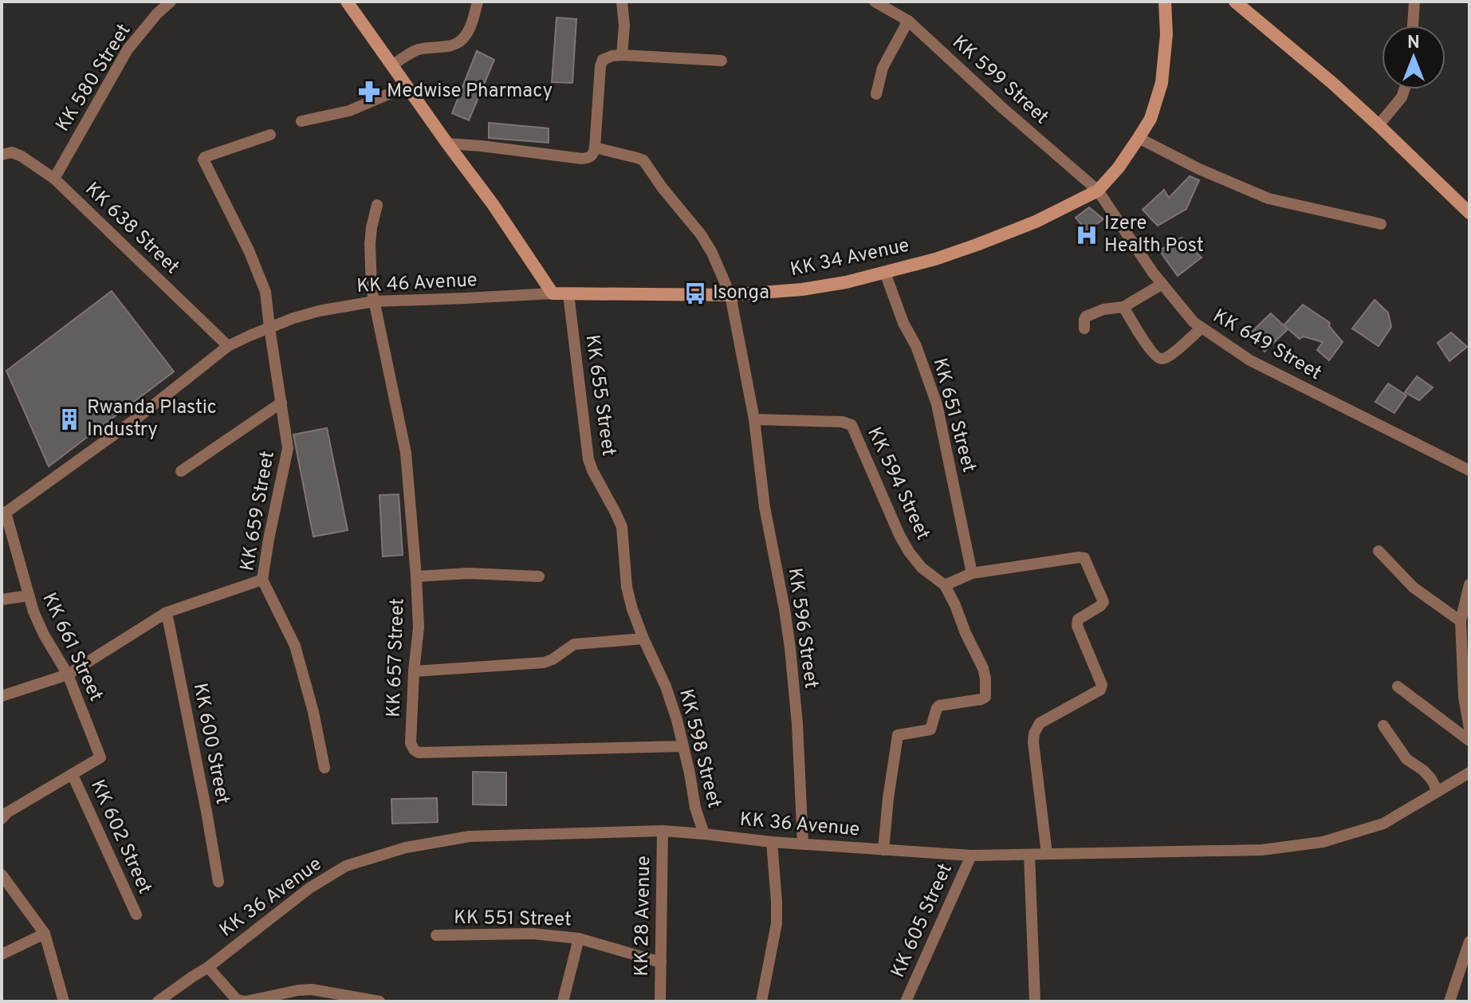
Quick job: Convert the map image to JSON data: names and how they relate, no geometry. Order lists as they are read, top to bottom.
{
  "streets": {
    "main road": ["KK 34 Avenue"],
    "street": [
      "KK 580 Street",
      "KK 599 Street",
      "KK 638 Street",
      "KK 46 Avenue",
      "KK 649 Street",
      "KK 655 Street",
      "KK 651 Street",
      "KK 594 Street",
      "KK 659 Street",
      "KK 596 Street",
      "KK 661 Street",
      "KK 657 Street",
      "KK 600 Street",
      "KK 598 Street",
      "KK 36 Avenue",
      "KK 602 Street",
      "KK 28 Avenue",
      "KK 551 Street",
      "KK 605 Street"
    ]
  },
  "crossings": [
    ["KK 580 Street", "KK 638 Street"],
    ["KK 599 Street", "KK 34 Avenue"],
    ["KK 599 Street", "KK 649 Street"],
    ["KK 638 Street", "KK 46 Avenue"],
    ["KK 34 Avenue", "KK 46 Avenue"],
    ["KK 34 Avenue", "KK 649 Street"],
    ["KK 34 Avenue", "KK 655 Street"],
    ["KK 34 Avenue", "KK 651 Street"],
    ["KK 34 Avenue", "KK 596 Street"],
    ["KK 46 Avenue", "KK 659 Street"],
    ["KK 46 Avenue", "KK 661 Street"],
    ["KK 46 Avenue", "KK 657 Street"],
    ["KK 655 Street", "KK 598 Street"],
    ["KK 594 Street", "KK 596 Street"],
    ["KK 594 Street", "KK 36 Avenue"],
    ["KK 596 Street", "KK 36 Avenue"],
    ["KK 661 Street", "KK 602 Street"],
    ["KK 657 Street", "KK 598 Street"],
    ["KK 598 Street", "KK 36 Avenue"],
    ["KK 36 Avenue", "KK 28 Avenue"],
    ["KK 36 Avenue", "KK 605 Street"],
    ["KK 28 Avenue", "KK 551 Street"]
  ],
  "places": {
    "pharmacy": ["Medwise Pharmacy"],
    "hospital": ["Izere Health Post"],
    "bus stop": ["Isonga"],
    "building": ["Rwanda Plastic Industry"]
  },
  "north": "top"
}
